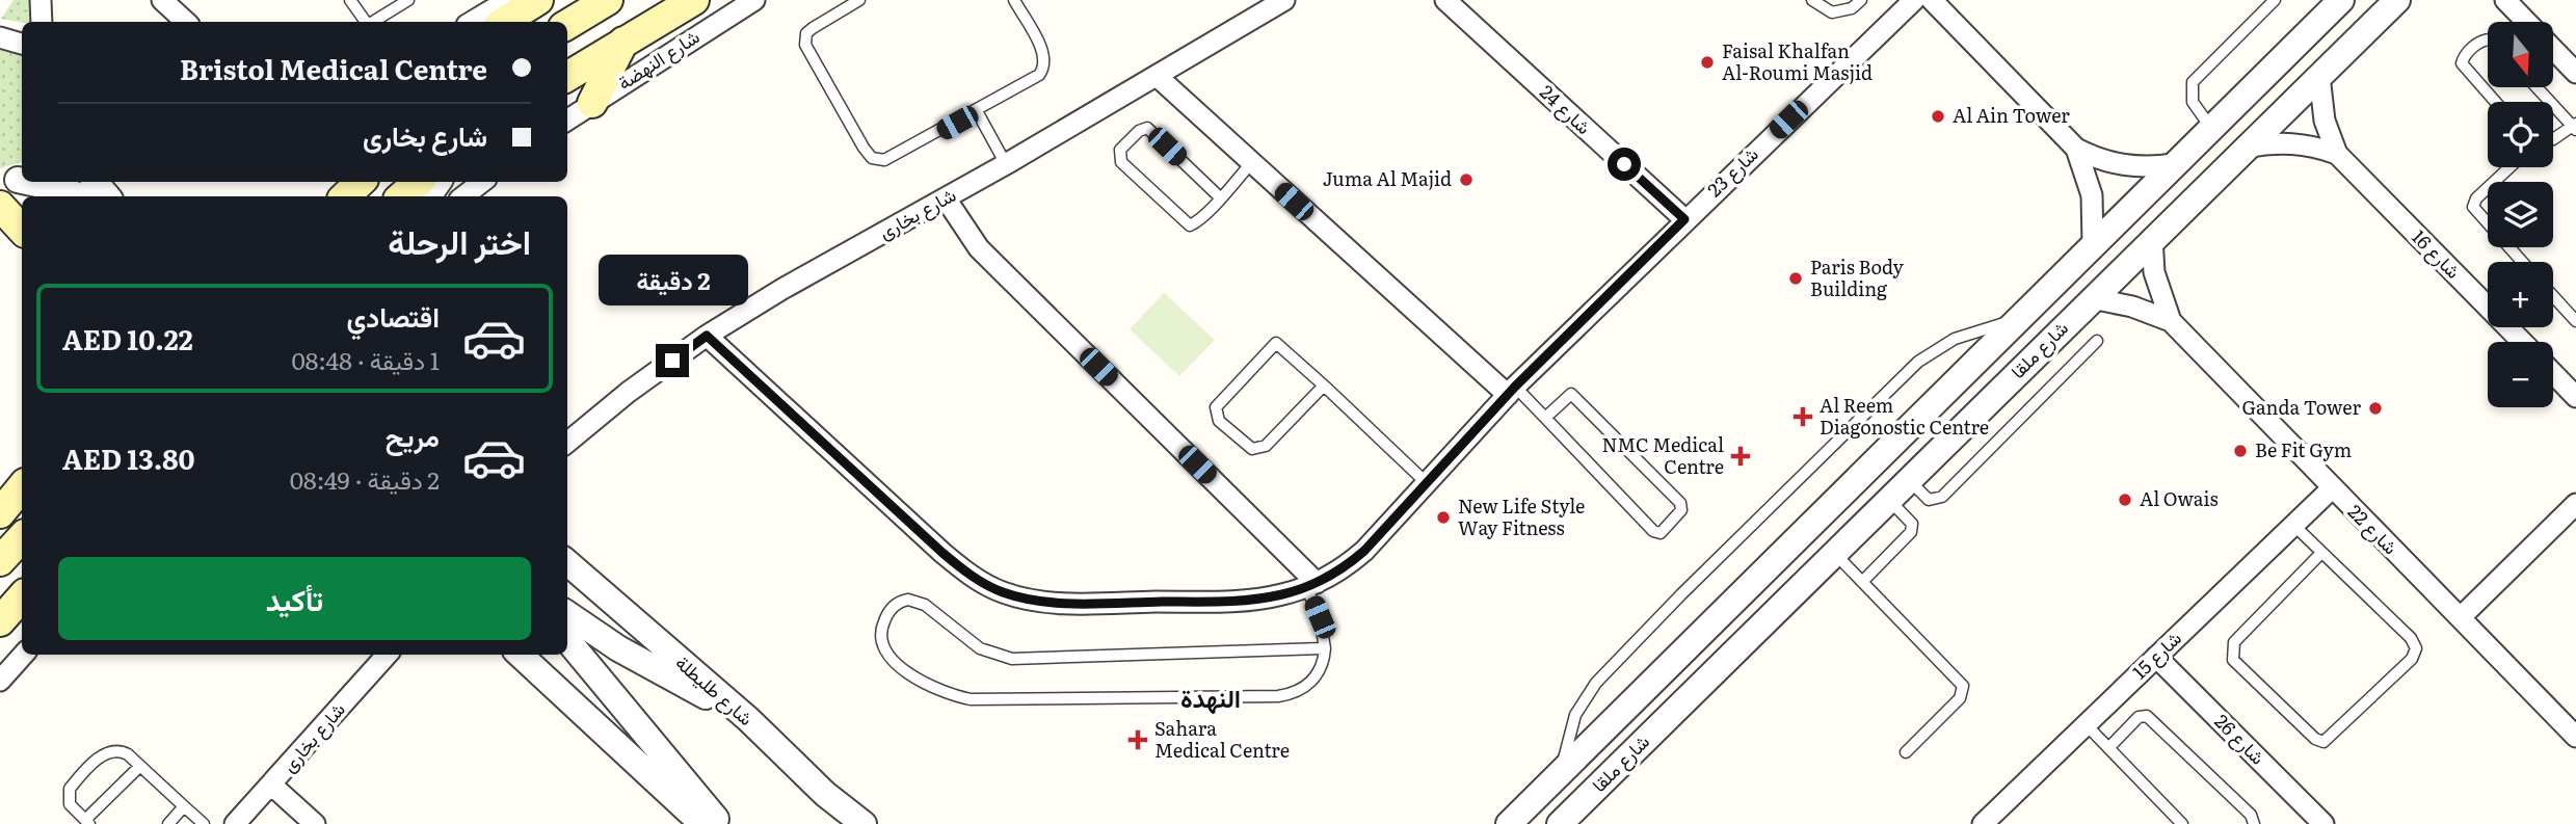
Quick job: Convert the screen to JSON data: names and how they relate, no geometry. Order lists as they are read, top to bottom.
{
  "streets": {
    "main road": ["شارع النهضة"],
    "street": [
      "شارع 24",
      "شارع 23",
      "شارع بخارى",
      "شارع 16",
      "شارع ملقا",
      "شارع 22",
      "شارع 15",
      "شارع طليطلة",
      "شارع 26"
    ]
  },
  "crossings": [
    ["شارع 24", "شارع 23"],
    ["شارع 23", "شارع بخارى"],
    ["شارع 16", "شارع ملقا"],
    ["شارع ملقا", "شارع 22"],
    ["شارع 22", "شارع 15"],
    ["شارع 15", "شارع 26"]
  ],
  "districts": ["النهدة"],
  "places": {
    "other": [
      "Faisal Khalfan Al-Roumi Masjid",
      "Al Ain Tower",
      "Juma Al Majid",
      "Paris Body Building",
      "Ganda Tower",
      "Be Fit Gym",
      "Al Owais",
      "New Life Style Way Fitness"
    ],
    "health": ["Al Reem Diagonostic Centre", "NMC Medical Centre", "Sahara Medical Centre"]
  },
  "north": "bottom",
  "page": {
    "map_buttons": ["+", "−"],
    "banner": ["Bristol Medical Centre", "شارع بخارى"],
    "heading": "اختر الرحلة",
    "bubble": "2 دقيقة",
    "list": [
      {
        "name": "اقتصادي",
        "note": "1 دقيقة · 08:48",
        "value": "AED 10.22"
      },
      {
        "name": "مريح",
        "note": "2 دقيقة · 08:49",
        "value": "AED 13.80"
      }
    ],
    "buttons": "تأكيد"
  }
}
